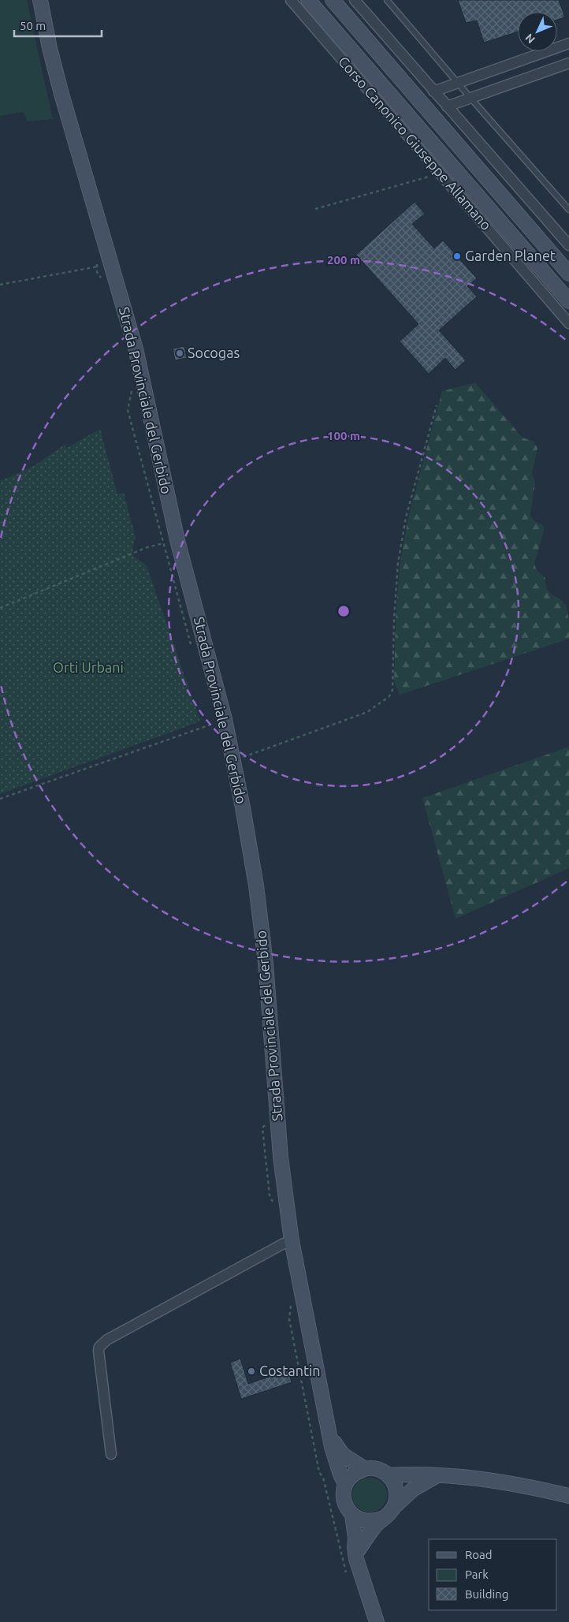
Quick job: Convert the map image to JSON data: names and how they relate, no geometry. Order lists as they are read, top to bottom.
{
  "streets": {
    "street": ["Corso Canonico Giuseppe Allamano", "Strada Provinciale del Gerbido"]
  },
  "parks": ["Orti Urbani"],
  "places": ["Garden Planet", "Socogas", "Costantin"],
  "legend": ["Road", "Park", "Building"],
  "scale_bar": "50 m",
  "north": "bottom left",
  "rings": ["200 m", "100 m"]
}
